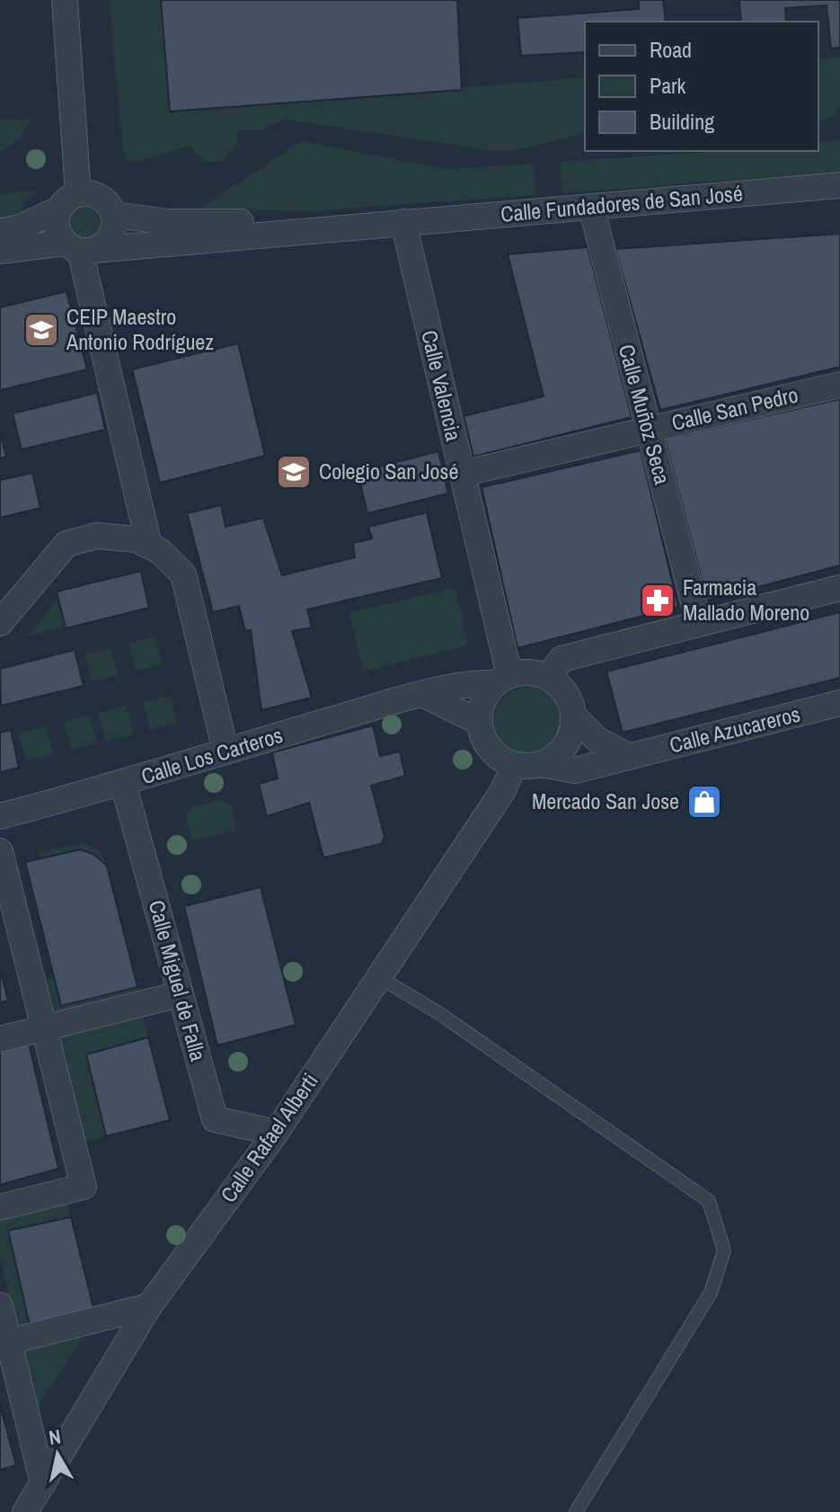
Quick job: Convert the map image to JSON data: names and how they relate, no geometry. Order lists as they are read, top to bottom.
{
  "streets": {
    "street": [
      "Calle Fundadores de San José",
      "Calle Valencia",
      "Calle San Pedro",
      "Calle Muñoz Seca",
      "Calle Azucareros",
      "Calle Los Carteros",
      "Calle Miguel de Falla",
      "Calle Rafael Alberti"
    ]
  },
  "crossings": [
    ["Calle Fundadores de San José", "Calle Valencia"],
    ["Calle Fundadores de San José", "Calle Muñoz Seca"],
    ["Calle Valencia", "Calle San Pedro"],
    ["Calle Valencia", "Calle Azucareros"],
    ["Calle Valencia", "Calle Los Carteros"],
    ["Calle Valencia", "Calle Rafael Alberti"],
    ["Calle San Pedro", "Calle Muñoz Seca"],
    ["Calle Azucareros", "Calle Los Carteros"],
    ["Calle Azucareros", "Calle Rafael Alberti"],
    ["Calle Los Carteros", "Calle Miguel de Falla"],
    ["Calle Los Carteros", "Calle Rafael Alberti"],
    ["Calle Miguel de Falla", "Calle Rafael Alberti"]
  ],
  "places": {
    "school or university": ["CEIP Maestro Antonio Rodríguez", "Colegio San José"],
    "pharmacy": ["Farmacia Mallado Moreno"],
    "shop": ["Mercado San Jose"]
  },
  "legend": ["Road", "Park", "Building"],
  "north": "top"
}
